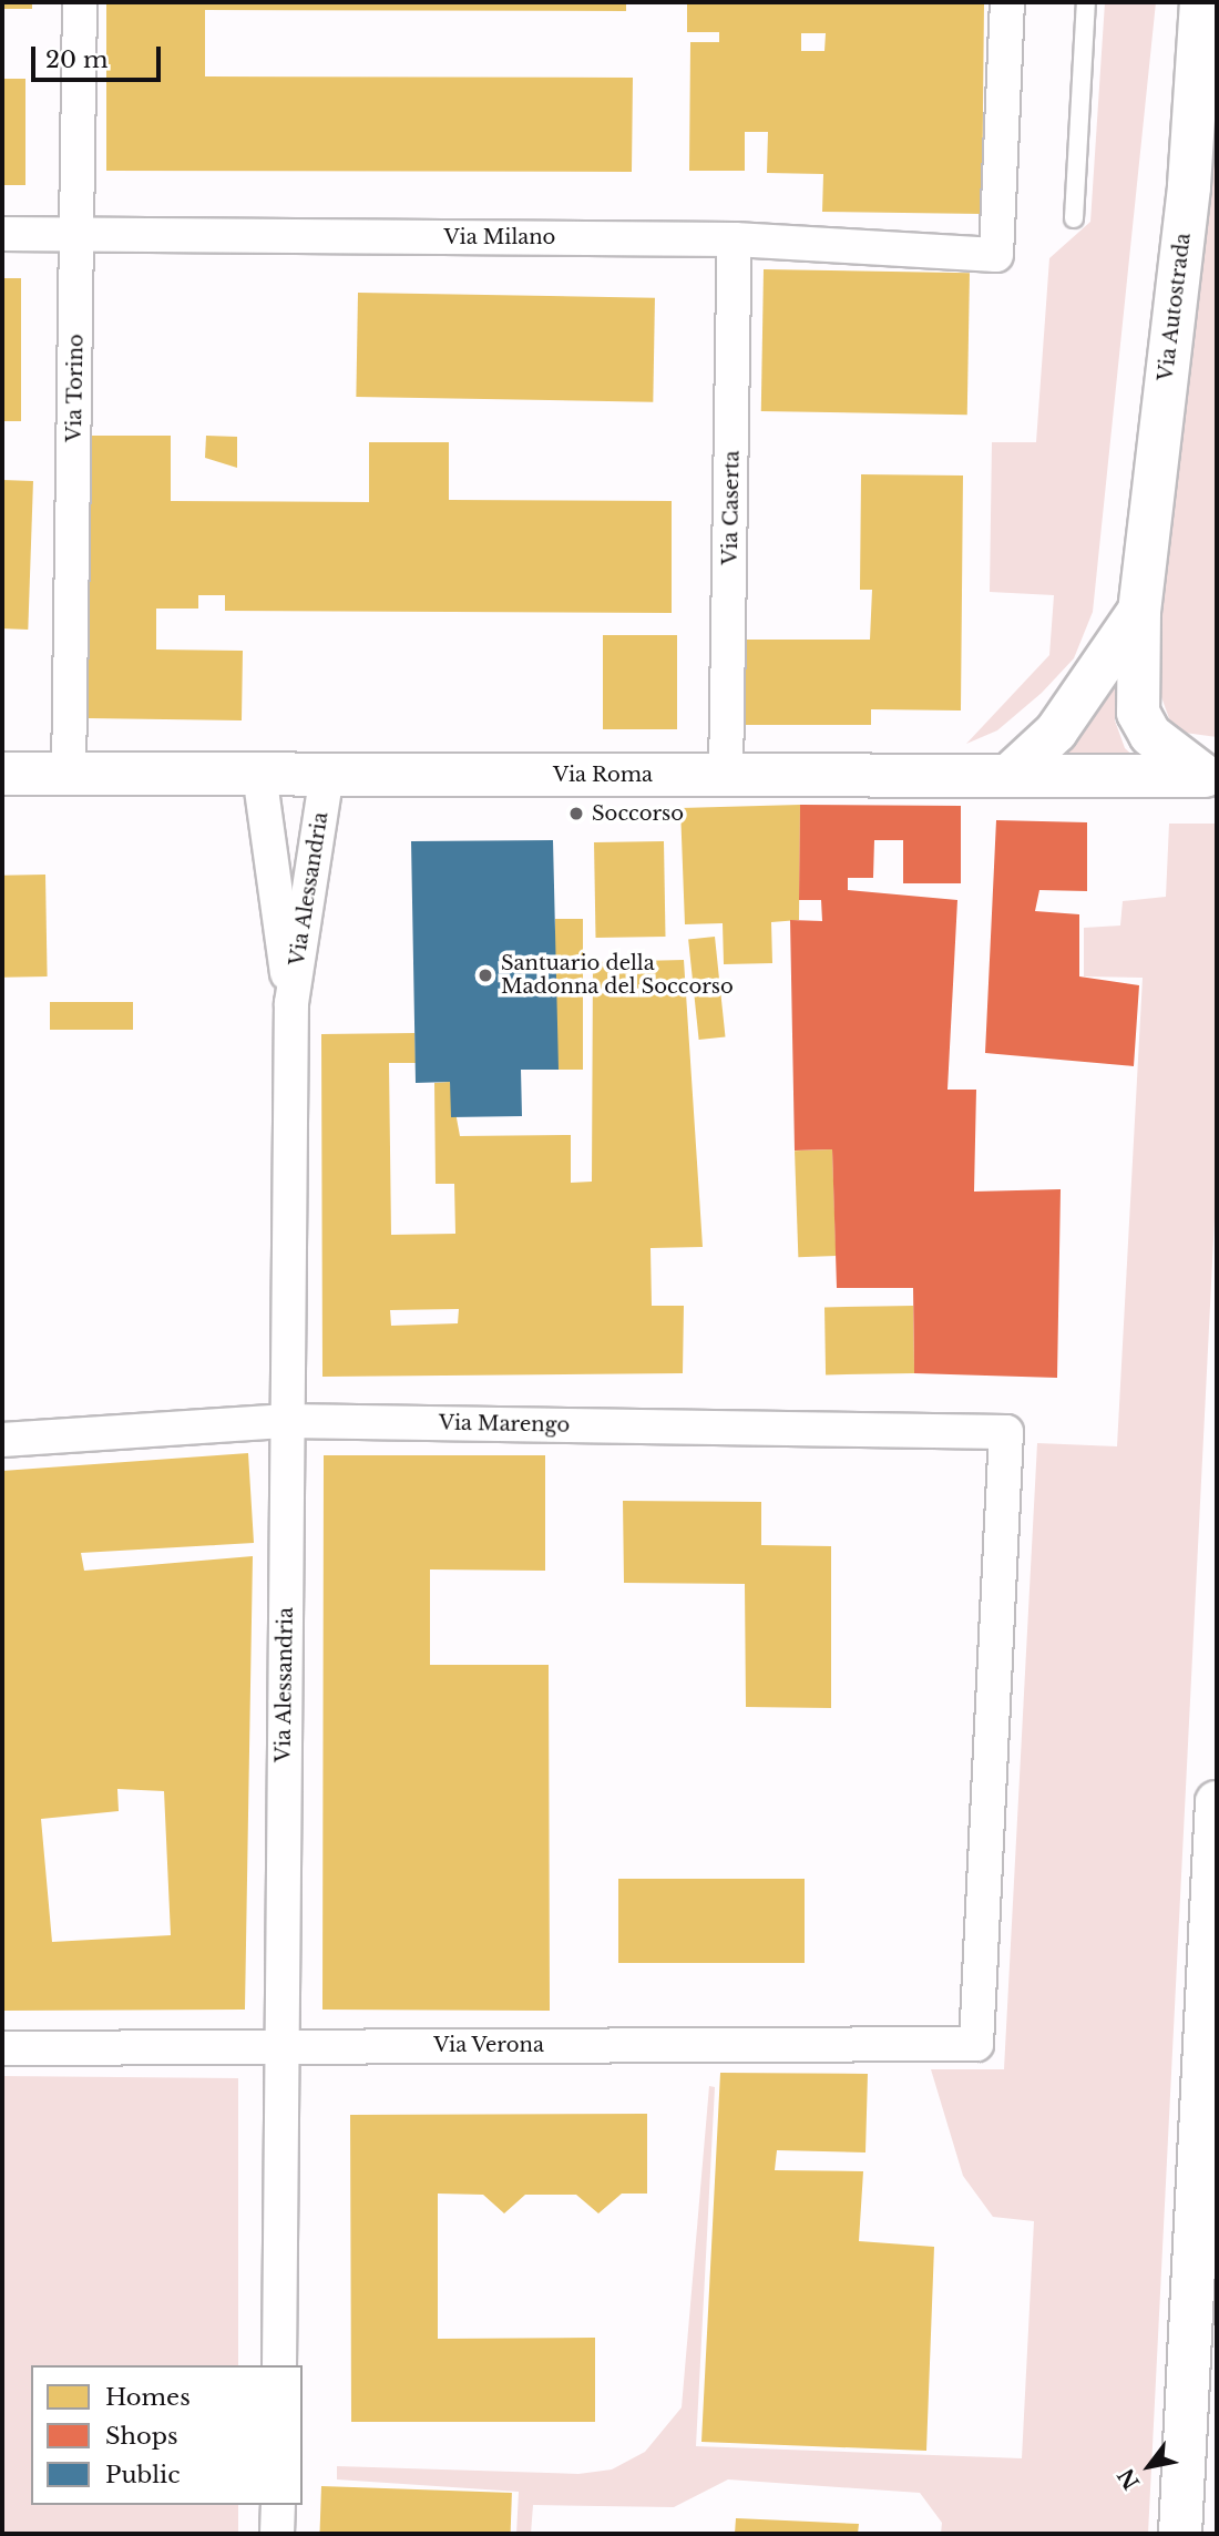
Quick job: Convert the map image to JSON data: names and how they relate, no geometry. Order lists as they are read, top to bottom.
{
  "streets": {
    "main road": ["Via Autostrada", "Via Roma"],
    "street": [
      "Via Milano",
      "Via Torino",
      "Via Caserta",
      "Via Alessandria",
      "Via Marengo",
      "Via Verona"
    ]
  },
  "crossings": [
    ["Via Milano", "Via Torino"],
    ["Via Milano", "Via Caserta"],
    ["Via Autostrada", "Via Roma"],
    ["Via Torino", "Via Roma"],
    ["Via Caserta", "Via Roma"],
    ["Via Roma", "Via Alessandria"],
    ["Via Alessandria", "Via Marengo"],
    ["Via Alessandria", "Via Verona"],
    ["Via Marengo", "Via Verona"]
  ],
  "places": ["Soccorso", "Santuario della Madonna del Soccorso"],
  "legend": ["Homes", "Shops", "Public"],
  "scale_bar": "20 m",
  "north": "bottom left"
}
